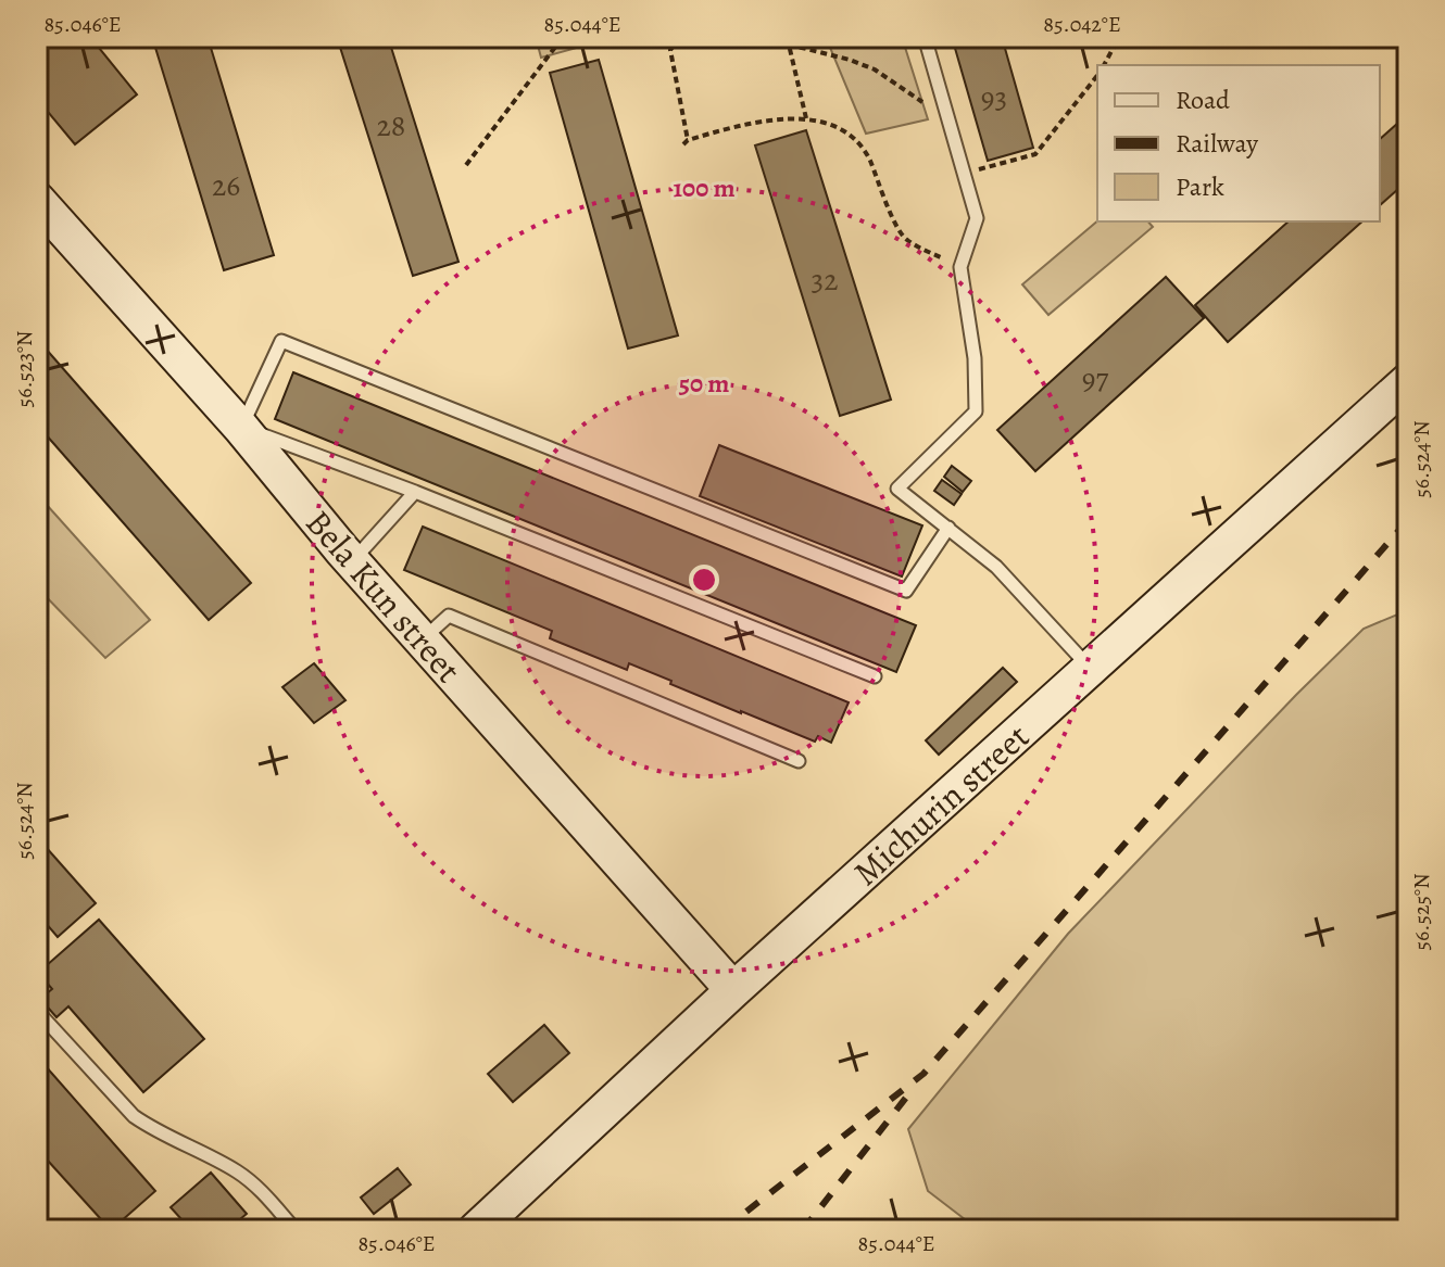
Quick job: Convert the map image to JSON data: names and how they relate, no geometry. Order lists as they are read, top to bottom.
{
  "streets": {
    "main road": ["Bela Kun street", "Michurin street"]
  },
  "crossings": [
    ["Bela Kun street", "Michurin street"]
  ],
  "house_numbers": [
    "93",
    "28",
    "26",
    "32",
    "97"
  ],
  "legend": ["Road", "Railway", "Park"],
  "coordinates": [
    "85.046°E",
    "85.044°E",
    "85.042°E",
    "56.523°N",
    "56.524°N",
    "56.525°N"
  ],
  "rings": ["100 m", "50 m"]
}
